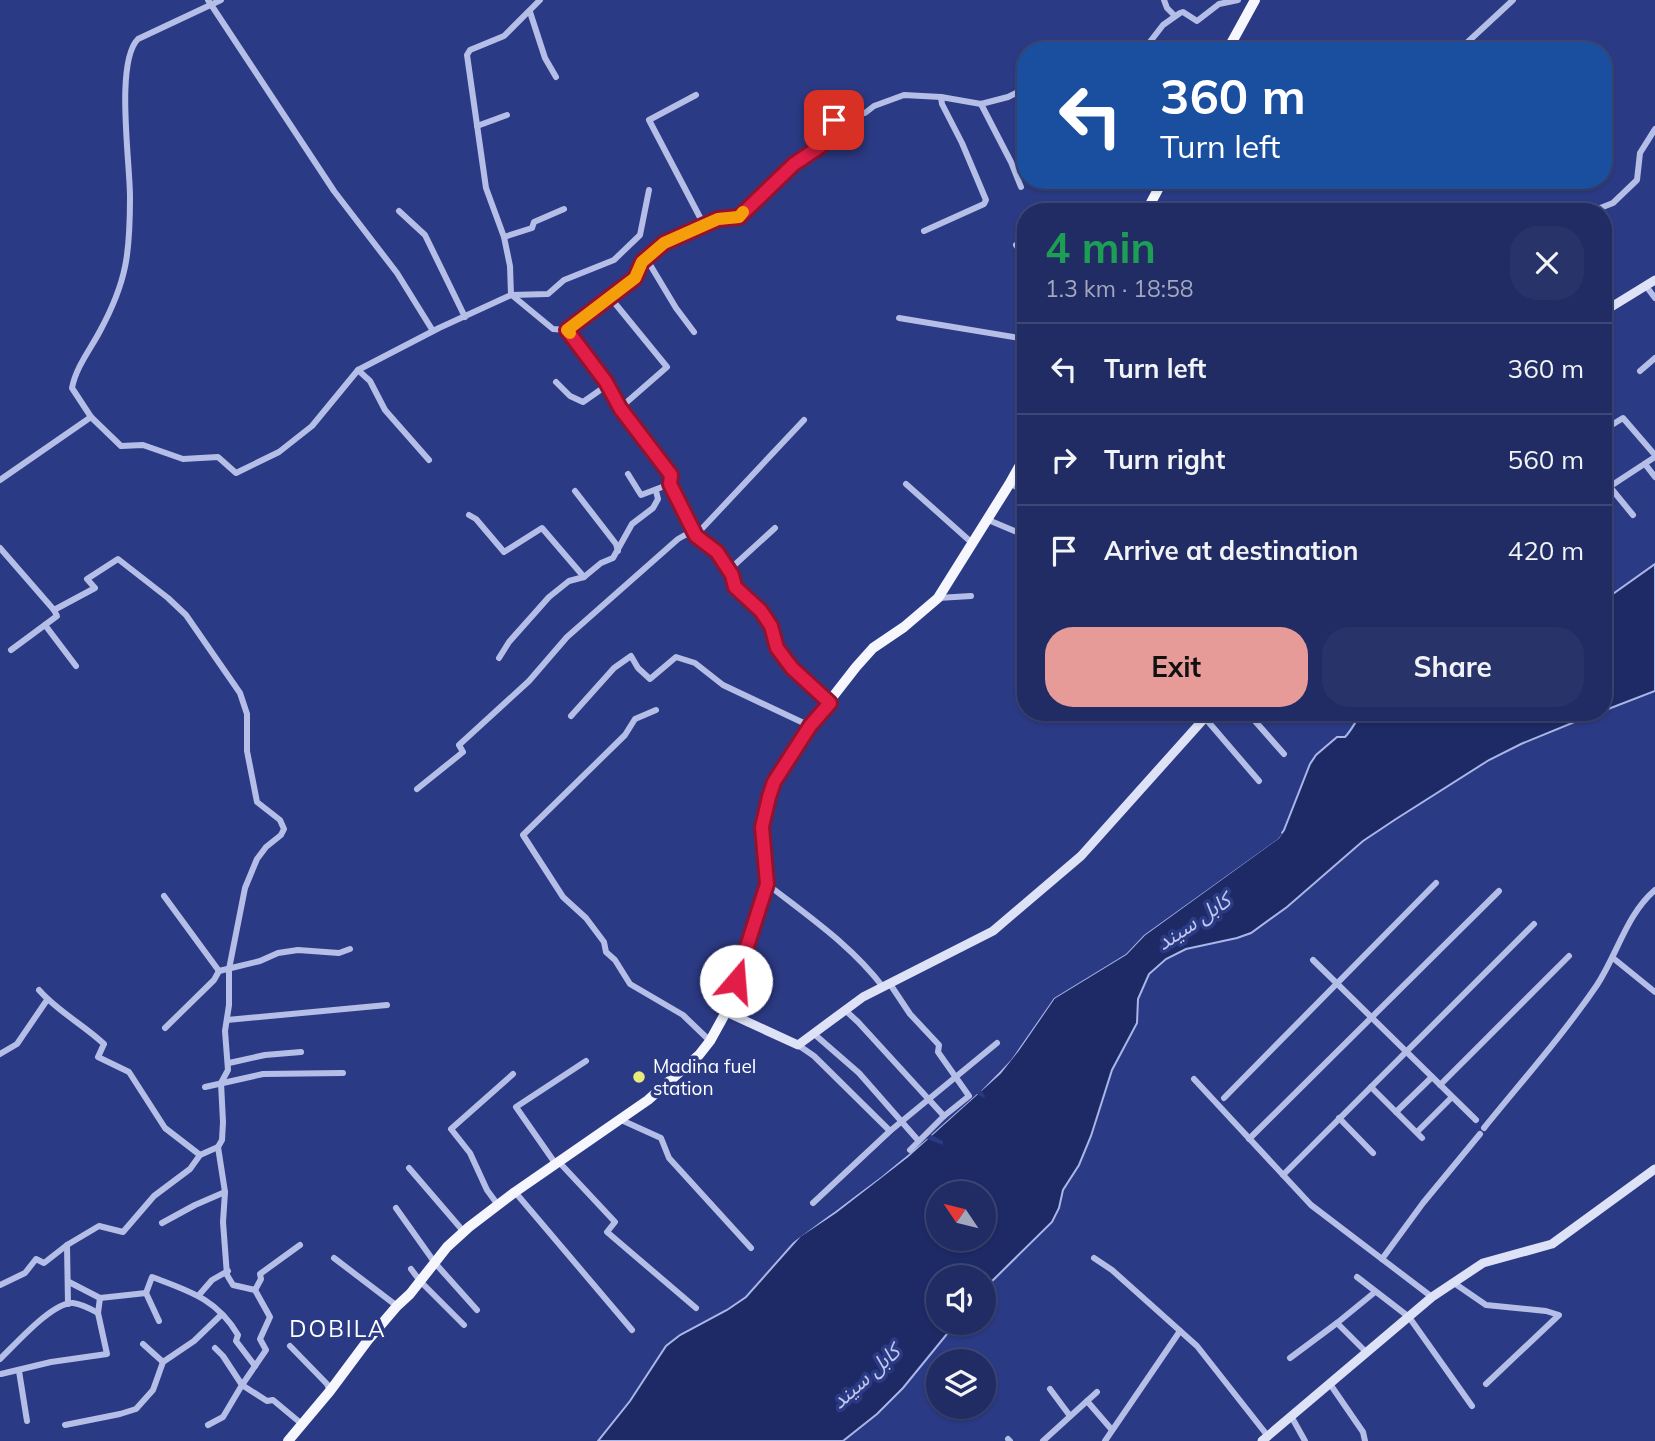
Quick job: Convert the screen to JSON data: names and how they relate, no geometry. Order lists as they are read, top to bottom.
{
  "districts": ["DOBILA"],
  "water": ["کابل سيند"],
  "places": ["Madina fuel station"],
  "north": "top left",
  "page": {
    "turn": ["360 m", "Turn left"],
    "heading": ["4 min", "1.3 km · 18:58"],
    "list": [
      {
        "name": "Turn left",
        "value": "360 m"
      },
      {
        "name": "Turn right",
        "value": "560 m"
      },
      {
        "name": "Arrive at destination",
        "value": "420 m"
      }
    ],
    "buttons": ["Exit", "Share"]
  }
}
